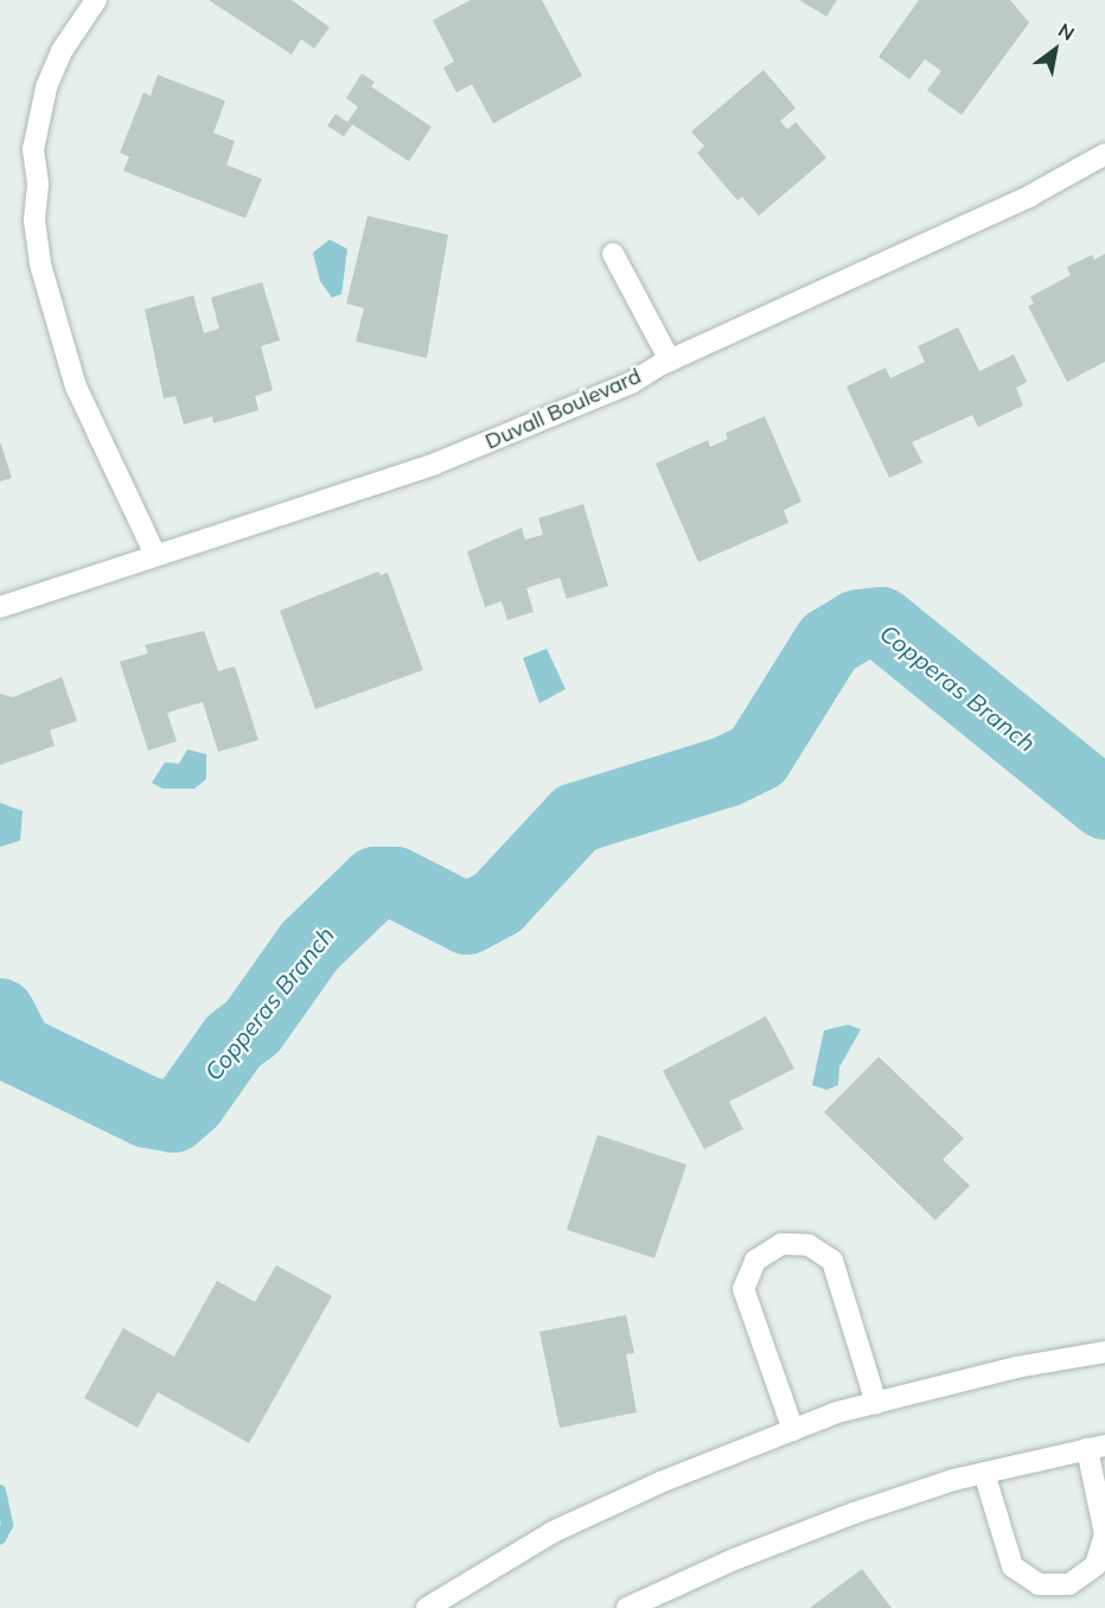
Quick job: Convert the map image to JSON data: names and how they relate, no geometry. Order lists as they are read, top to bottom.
{
  "streets": {
    "street": ["Duvall Boulevard"]
  },
  "water": ["Copperas Branch"],
  "north": "top right"
}
